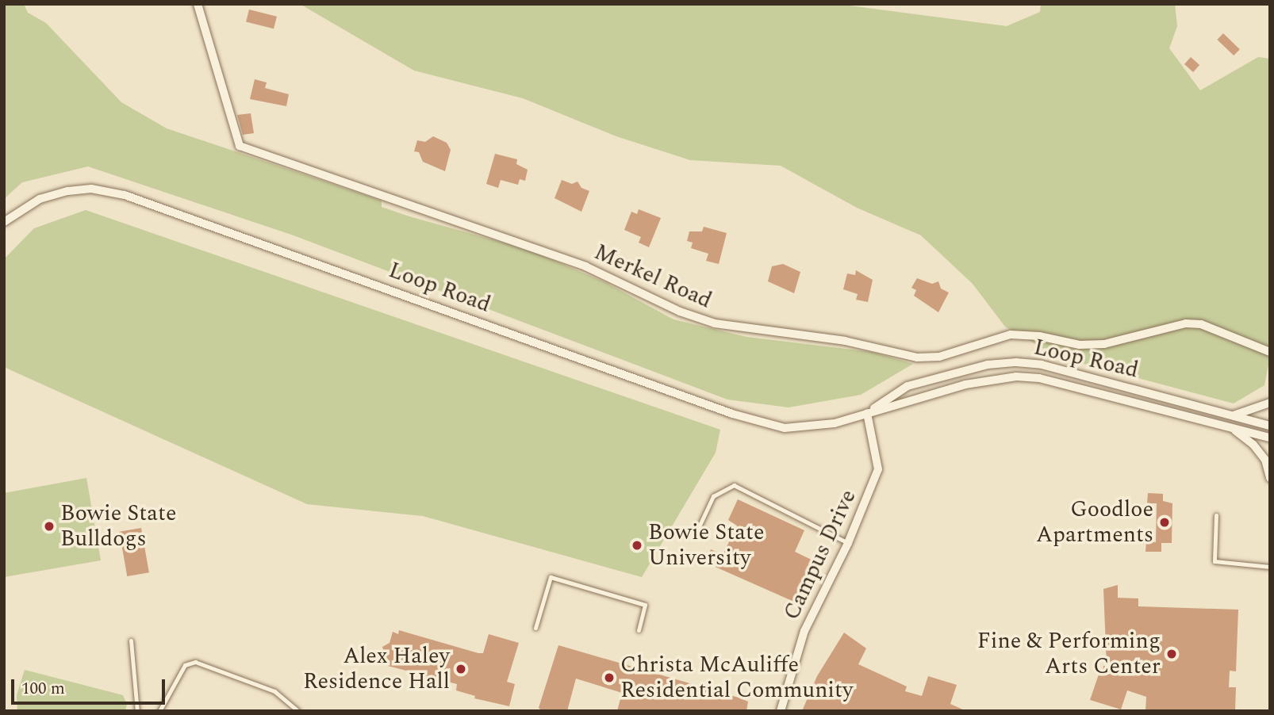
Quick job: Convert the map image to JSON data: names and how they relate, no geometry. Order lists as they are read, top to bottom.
{
  "streets": {
    "street": ["Merkel Road", "Loop Road", "Campus Drive"]
  },
  "crossings": [
    ["Loop Road", "Campus Drive"]
  ],
  "places": [
    "Goodloe Apartments",
    "Bowie State Bulldogs",
    "Bowie State University",
    "Fine & Performing Arts Center",
    "Alex Haley Residence Hall",
    "Christa McAuliffe Residential Community"
  ],
  "scale_bar": "100 m"
}
